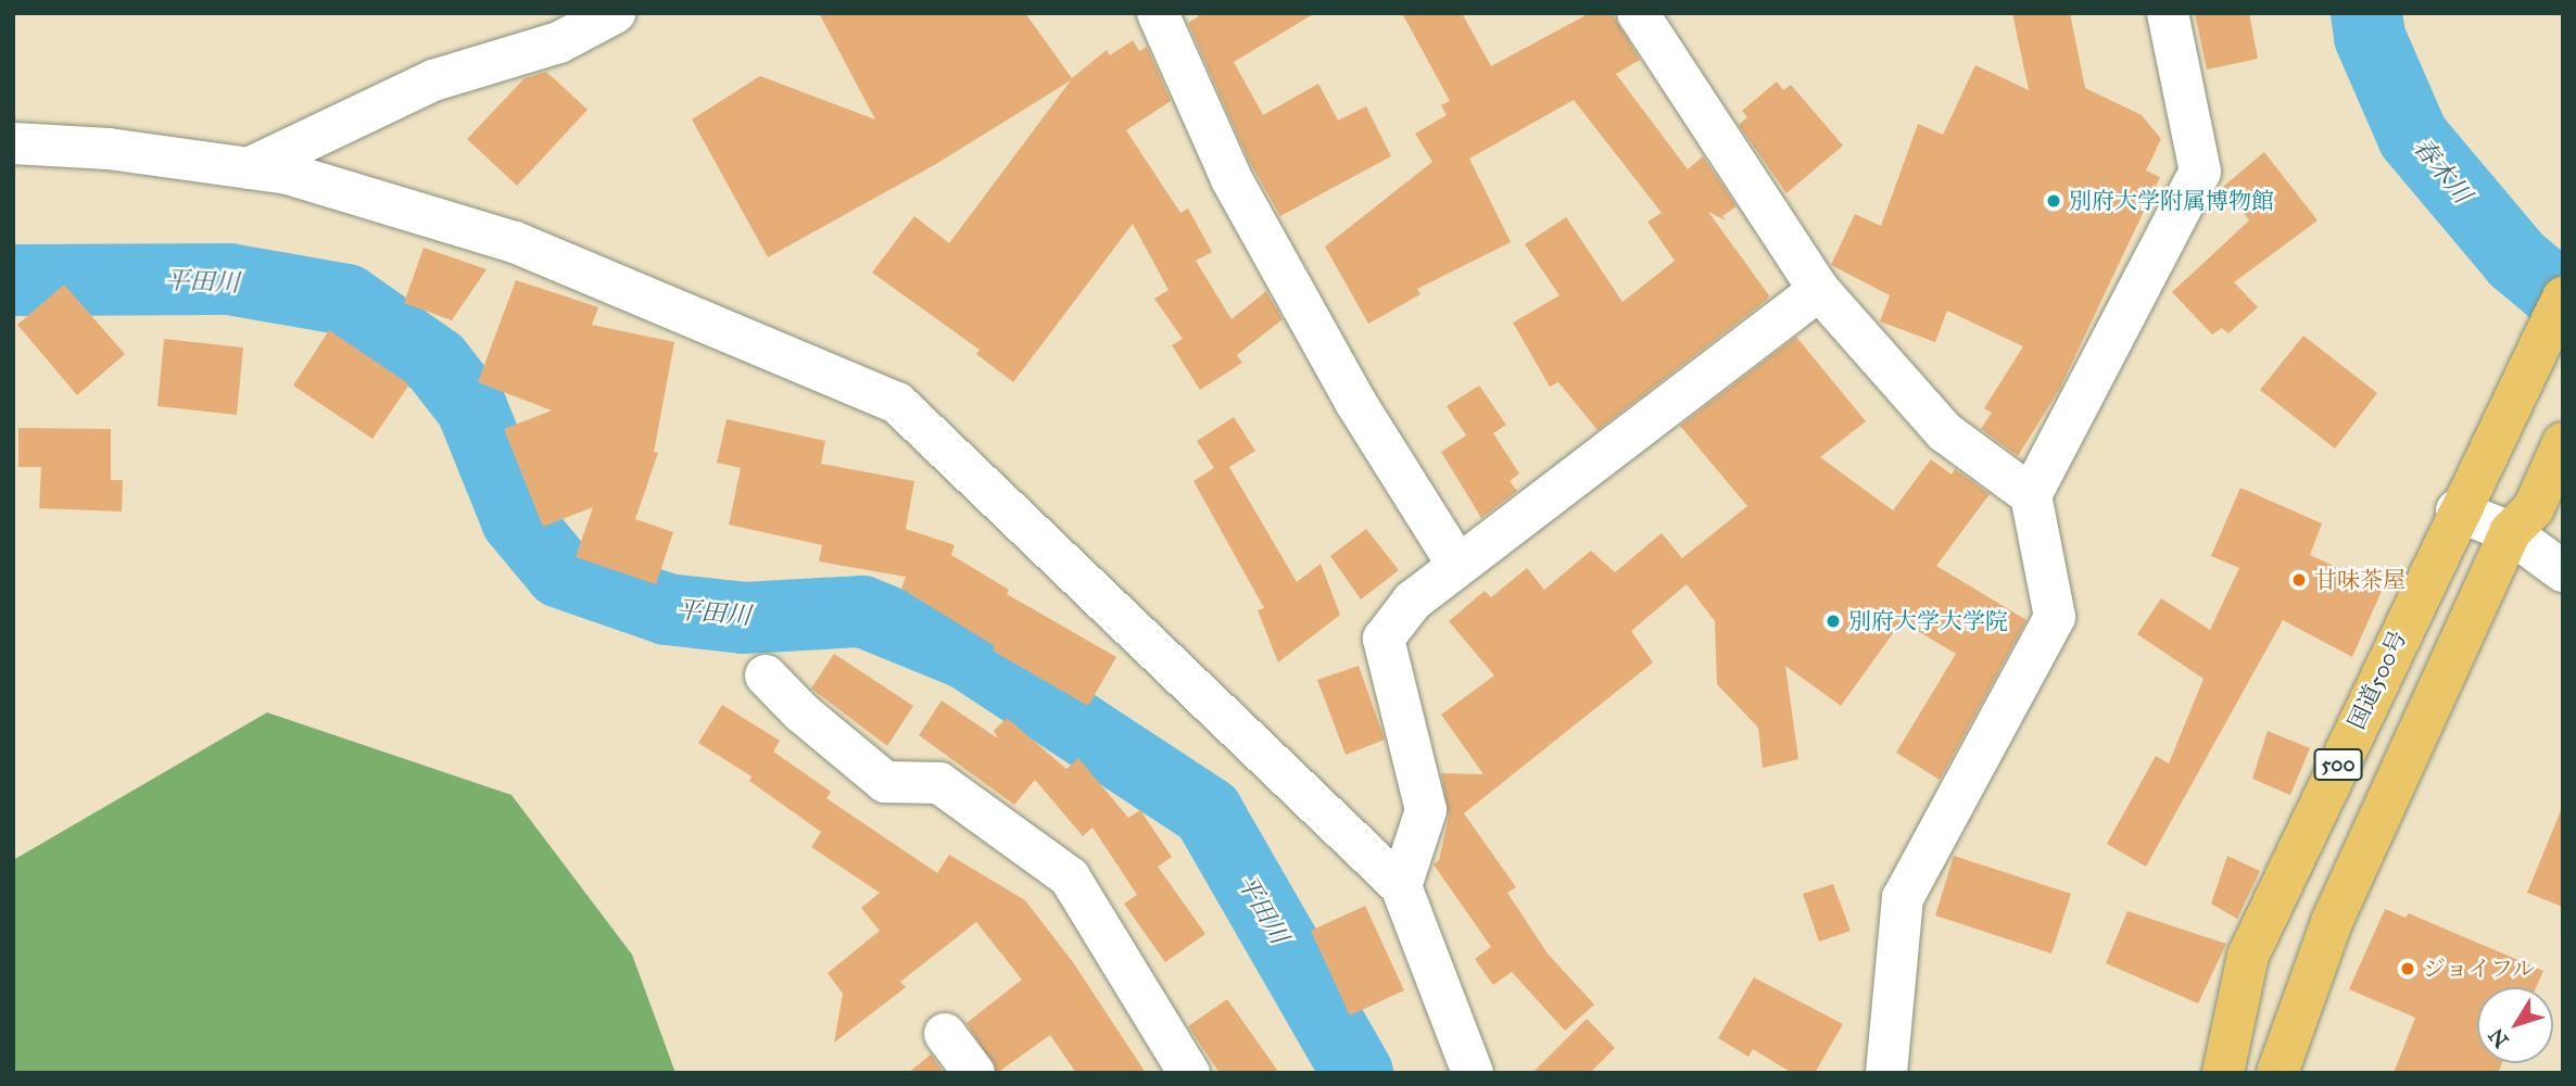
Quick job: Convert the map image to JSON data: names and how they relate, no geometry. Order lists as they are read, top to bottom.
{
  "streets": {
    "highway": ["国道500号", "500"]
  },
  "water": ["春木川", "平田川"],
  "places": [
    "別府大学附属博物館",
    "甘味茶屋",
    "別府大学大学院",
    "ジョイフル"
  ],
  "north": "bottom left"
}
